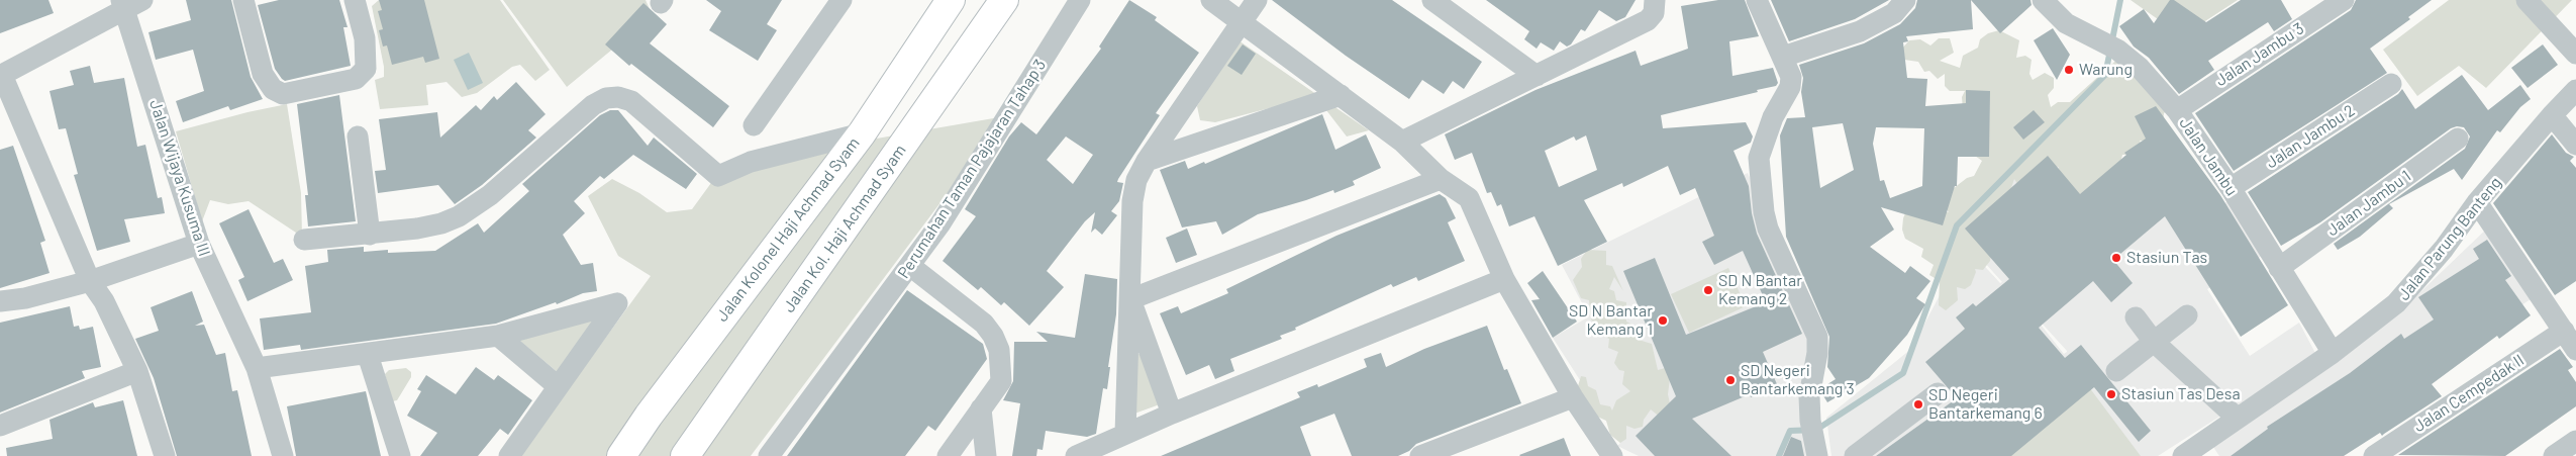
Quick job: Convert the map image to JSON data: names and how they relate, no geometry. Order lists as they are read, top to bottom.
{
  "streets": {
    "main road": ["Jalan Kol. Haji Achmad Syam", "Jalan Kolonel Haji Achmad Syam"],
    "street": [
      "Jalan Jambu 3",
      "Jalan Jambu 2",
      "Jalan Jambu",
      "Perumahan Taman Pajajaran Tahap 3",
      "Jalan Wijaya Kusuma III",
      "Jalan Jambu 1",
      "Jalan Parung Banteng",
      "Jalan Cempedak II"
    ]
  },
  "crossings": [
    ["Jalan Jambu 3", "Jalan Jambu"],
    ["Jalan Jambu 2", "Jalan Jambu"],
    ["Jalan Jambu", "Jalan Jambu 1"],
    ["Jalan Jambu", "Jalan Parung Banteng"]
  ],
  "places": [
    "Warung",
    "Stasiun Tas",
    "SD N Bantar Kemang 2",
    "SD N Bantar Kemang 1",
    "SD Negeri Bantarkemang 3",
    "Stasiun Tas Desa",
    "SD Negeri Bantarkemang 6"
  ]
}
